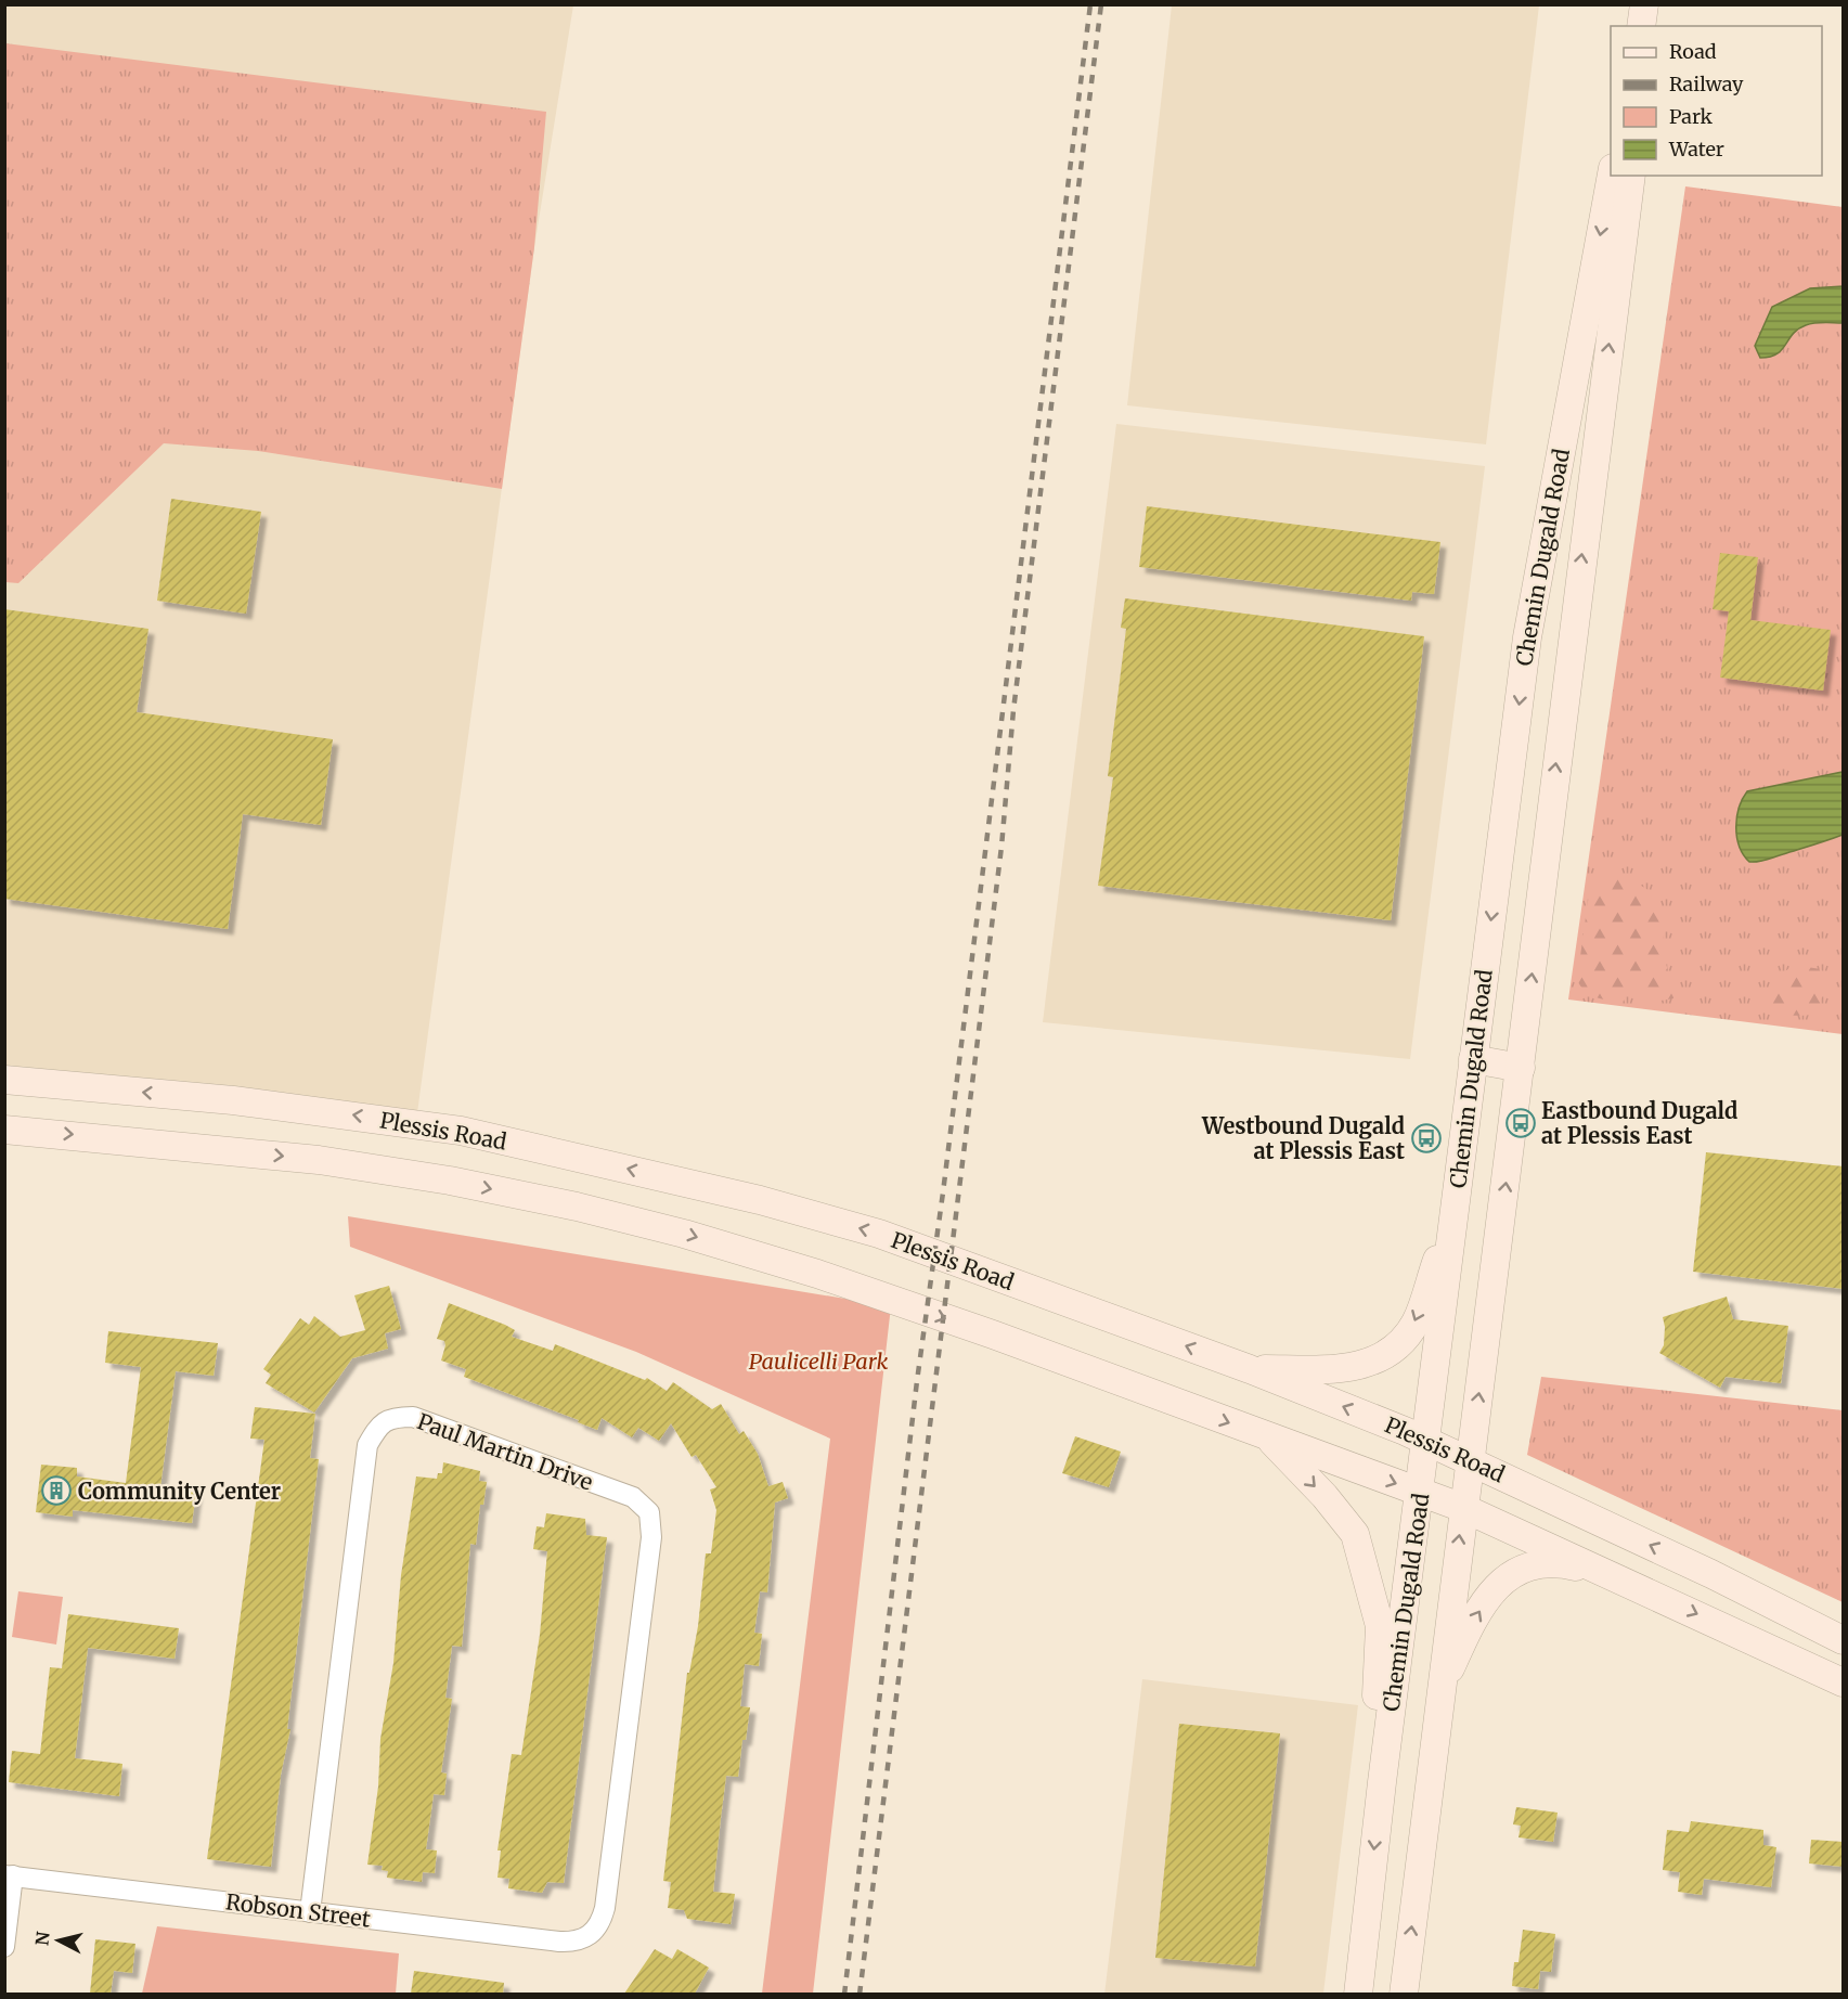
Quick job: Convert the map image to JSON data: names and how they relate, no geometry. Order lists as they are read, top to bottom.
{
  "streets": {
    "main road": ["Chemin Dugald Road", "Plessis Road"],
    "street": ["Paul Martin Drive", "Robson Street"]
  },
  "crossings": [
    ["Chemin Dugald Road", "Plessis Road"],
    ["Paul Martin Drive", "Robson Street"]
  ],
  "parks": ["Paulicelli Park"],
  "places": {
    "bus stop": ["Eastbound Dugald at Plessis East", "Westbound Dugald at Plessis East"],
    "building": ["Community Center"]
  },
  "legend": [
    "Road",
    "Railway",
    "Park",
    "Water"
  ],
  "north": "left"
}
